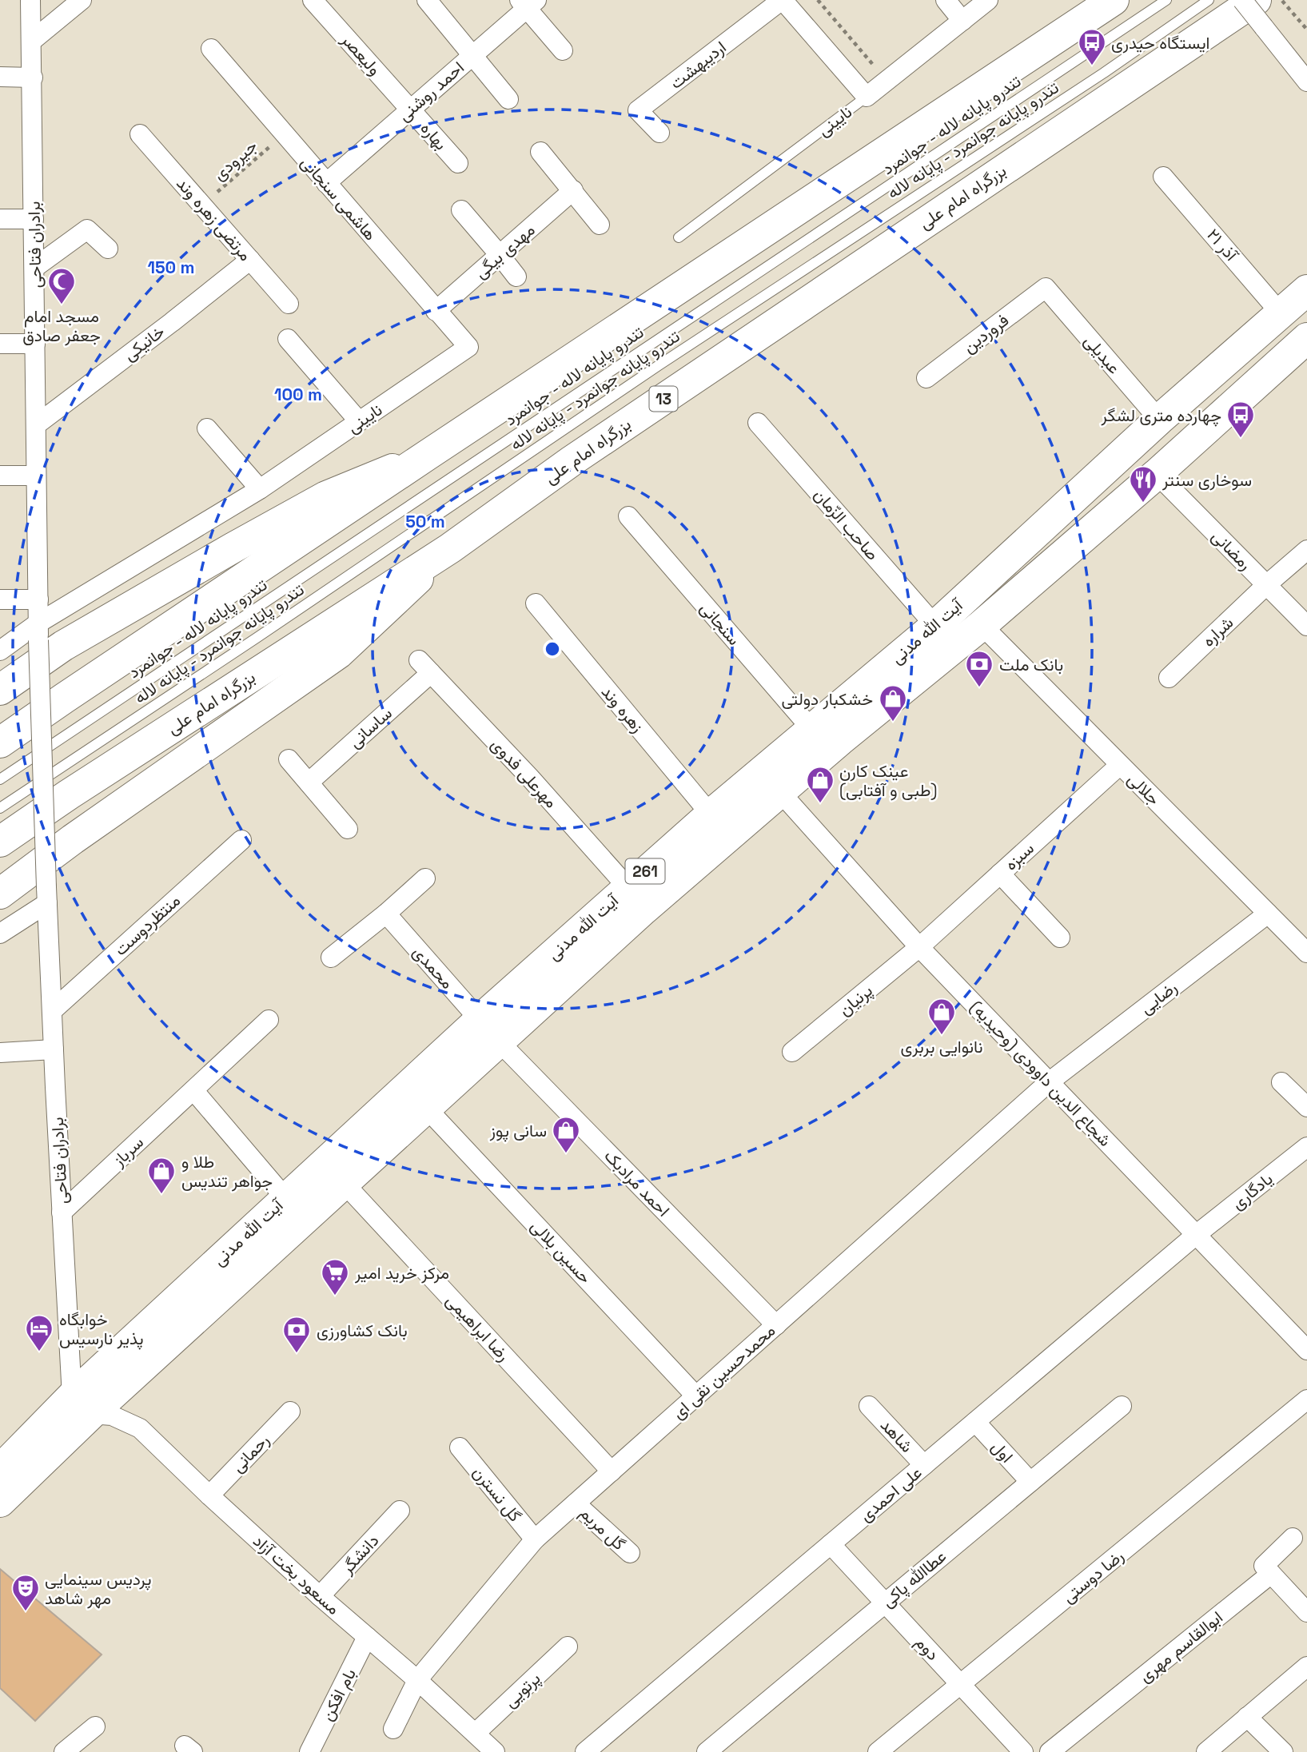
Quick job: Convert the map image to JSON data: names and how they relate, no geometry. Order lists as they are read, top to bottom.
{
  "streets": {
    "main road": [
      "بزرگراه امام علی",
      "13",
      "آیت الله مدنی",
      "261"
    ],
    "street": [
      "ولیعصر",
      "اردیبهشت",
      "احمد روشنی",
      "نایینی",
      "بهاره",
      "هاشمی سنجانی",
      "مرتضی زهره وند",
      "برادران فتاحی",
      "آذر ۲۱",
      "مهدی بیگی",
      "فروردین",
      "خانیکی",
      "عبدیلی",
      "صاحب الزّمان",
      "رمضانی",
      "سنجانی",
      "شراره",
      "زهره وند",
      "ساسانی",
      "مهرعلی فدوی",
      "جلالی",
      "سبزه",
      "منتظردوست",
      "محمدی",
      "رضایی",
      "پرنیان",
      "شجاع الدین داوودی (وحیدیه)",
      "سرباز",
      "احمد مرادبک",
      "یادگاری",
      "حسین بلالی",
      "رضا ابراهیمی",
      "محمدحسین نقی ای",
      "شاهد",
      "اول",
      "رحمانی",
      "گل نسترن",
      "علی احمدی",
      "گل مریم",
      "دانشگر",
      "مسعود بخت آزاد",
      "رضا دوستی",
      "عطاالله پاکی",
      "ابوالقاسم مهری",
      "دوم",
      "پرتویی",
      "بام افکن"
    ],
    "lane": ["تندرو پایانه لاله - جوانمرد", "تندرو پایانه جوانمرد - پایانه لاله"],
    "path": ["جیرودی"]
  },
  "crossings": [
    ["ولیعصر", "احمد روشنی"],
    ["ولیعصر", "بهاره"],
    ["احمد روشنی", "بهاره"],
    ["احمد روشنی", "هاشمی سنجانی"],
    ["نایینی", "هاشمی سنجانی"],
    ["نایینی", "برادران فتاحی"],
    ["جیرودی", "هاشمی سنجانی"],
    ["جیرودی", "مرتضی زهره وند"],
    ["هاشمی سنجانی", "مهدی بیگی"],
    ["مرتضی زهره وند", "خانیکی"],
    ["برادران فتاحی", "خانیکی"],
    ["برادران فتاحی", "آیت الله مدنی"],
    ["برادران فتاحی", "منتظردوست"],
    ["برادران فتاحی", "سرباز"],
    ["برادران فتاحی", "مسعود بخت آزاد"],
    ["آذر ۲۱", "آیت الله مدنی"],
    ["فروردین", "عبدیلی"],
    ["عبدیلی", "آیت الله مدنی"],
    ["صاحب الزّمان", "آیت الله مدنی"],
    ["رمضانی", "آیت الله مدنی"],
    ["رمضانی", "شراره"],
    ["سنجانی", "آیت الله مدنی"],
    ["آیت الله مدنی", "زهره وند"],
    ["آیت الله مدنی", "مهرعلی فدوی"],
    ["آیت الله مدنی", "جلالی"],
    ["آیت الله مدنی", "محمدی"],
    ["آیت الله مدنی", "شجاع الدین داوودی (وحیدیه)"],
    ["آیت الله مدنی", "احمد مرادبک"],
    ["آیت الله مدنی", "حسین بلالی"],
    ["آیت الله مدنی", "رضا ابراهیمی"],
    ["آیت الله مدنی", "مسعود بخت آزاد"],
    ["ساسانی", "مهرعلی فدوی"],
    ["جلالی", "سبزه"],
    ["جلالی", "رضایی"],
    ["سبزه", "پرنیان"],
    ["سبزه", "شجاع الدین داوودی (وحیدیه)"],
    ["محمدی", "احمد مرادبک"],
    ["رضایی", "شجاع الدین داوودی (وحیدیه)"],
    ["رضایی", "محمدحسین نقی ای"],
    ["پرنیان", "شجاع الدین داوودی (وحیدیه)"],
    ["شجاع الدین داوودی (وحیدیه)", "یادگاری"],
    ["شجاع الدین داوودی (وحیدیه)", "محمدحسین نقی ای"],
    ["شجاع الدین داوودی (وحیدیه)", "علی احمدی"],
    ["احمد مرادبک", "محمدحسین نقی ای"],
    ["یادگاری", "علی احمدی"],
    ["حسین بلالی", "محمدحسین نقی ای"],
    ["رضا ابراهیمی", "محمدحسین نقی ای"],
    ["محمدحسین نقی ای", "گل نسترن"],
    ["محمدحسین نقی ای", "گل مریم"],
    ["محمدحسین نقی ای", "مسعود بخت آزاد"],
    ["شاهد", "علی احمدی"],
    ["اول", "علی احمدی"],
    ["اول", "عطاالله پاکی"],
    ["رحمانی", "مسعود بخت آزاد"],
    ["علی احمدی", "دوم"],
    ["دانشگر", "مسعود بخت آزاد"],
    ["مسعود بخت آزاد", "پرتویی"],
    ["مسعود بخت آزاد", "بام افکن"],
    ["رضا دوستی", "دوم"],
    ["عطاالله پاکی", "دوم"]
  ],
  "places": {
    "bus stop": ["ایستگاه حیدری", "چهارده متری لشگر"],
    "mosque": ["مسجد امام جعفر صادق"],
    "restaurant": ["سوخاری سنتر"],
    "bank": ["بانک ملت", "بانک کشاورزی"],
    "shop": [
      "خشکبار دولتی",
      "عینک کارن (طبی و آفتابی)",
      "نانوایی بربری",
      "سانی پوز",
      "طلا و جواهر تندیس"
    ],
    "supermarket": ["مرکز خرید امیر"],
    "hotel": ["خوابگاه پذیر نارسیس"],
    "theatre": ["پردیس سینمایی مهر شاهد"]
  },
  "rings": ["150 m", "100 m", "50 m"]
}
